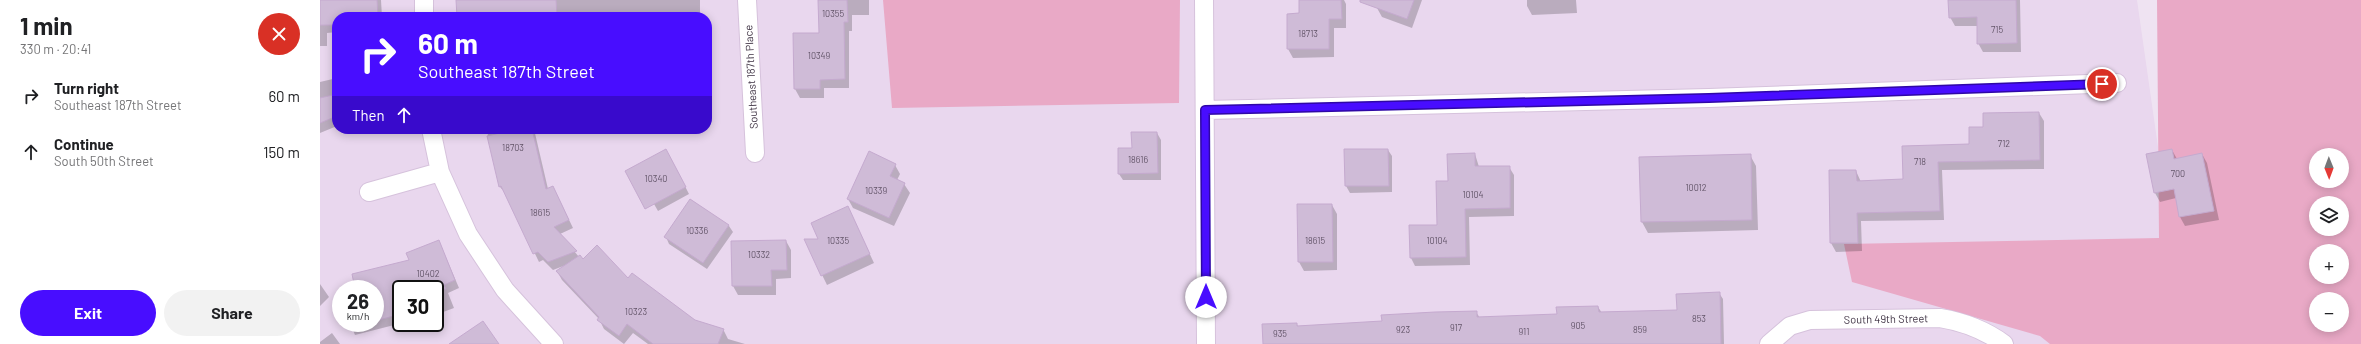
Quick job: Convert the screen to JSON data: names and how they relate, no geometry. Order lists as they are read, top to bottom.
{
  "streets": {
    "street": ["Southeast 187th Place", "South 49th Street"]
  },
  "house_numbers": [
    "10355",
    "715",
    "18713",
    "10349",
    "712",
    "18703",
    "18616",
    "718",
    "700",
    "10340",
    "10012",
    "10339",
    "10104",
    "18615",
    "10336",
    "10335",
    "18615",
    "10104",
    "10332",
    "10402",
    "10323",
    "853",
    "905",
    "917",
    "923",
    "859",
    "911",
    "935"
  ],
  "north": "bottom",
  "page": {
    "heading": ["1 min", "330 m · 20:41"],
    "turn": ["60 m", "Southeast 187th Street"],
    "list": [
      {
        "name": "Turn right",
        "note": "Southeast 187th Street",
        "value": "60 m"
      },
      {
        "name": "Continue",
        "note": "South 50th Street",
        "value": "150 m"
      }
    ],
    "then": "Then",
    "map_buttons": ["+", "−"],
    "speed": "26 km/h",
    "limit": "30",
    "buttons": ["Exit", "Share"]
  }
}
